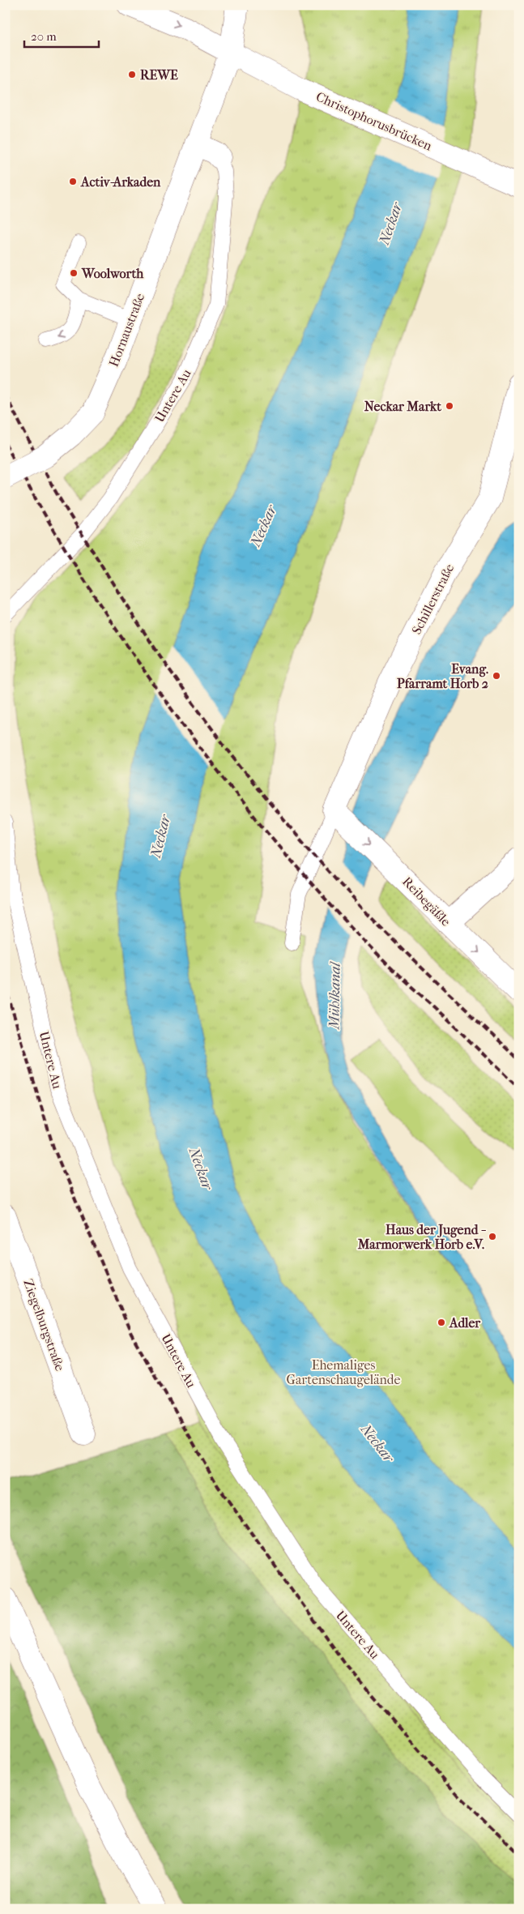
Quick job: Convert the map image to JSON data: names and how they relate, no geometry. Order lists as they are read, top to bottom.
{
  "streets": {
    "main road": [
      "Christophorusbrücken",
      "Hornaustraße",
      "Untere Au",
      "Schillerstraße",
      "Reibegäßle",
      "Ziegelburgstraße"
    ]
  },
  "crossings": [
    ["Christophorusbrücken", "Hornaustraße"],
    ["Hornaustraße", "Untere Au"],
    ["Schillerstraße", "Reibegäßle"]
  ],
  "one_way": ["Reibegäßle"],
  "water": ["Neckar", "Mühlkanal"],
  "parks": ["Ehemaliges Gartenschaugelände"],
  "places": [
    "REWE",
    "Activ-Arkaden",
    "Woolworth",
    "Neckar Markt",
    "Evang. Pfarramt Horb 2",
    "Haus der Jugend - Marmorwerk Horb e.V.",
    "Adler"
  ],
  "scale_bar": "20 m"
}
